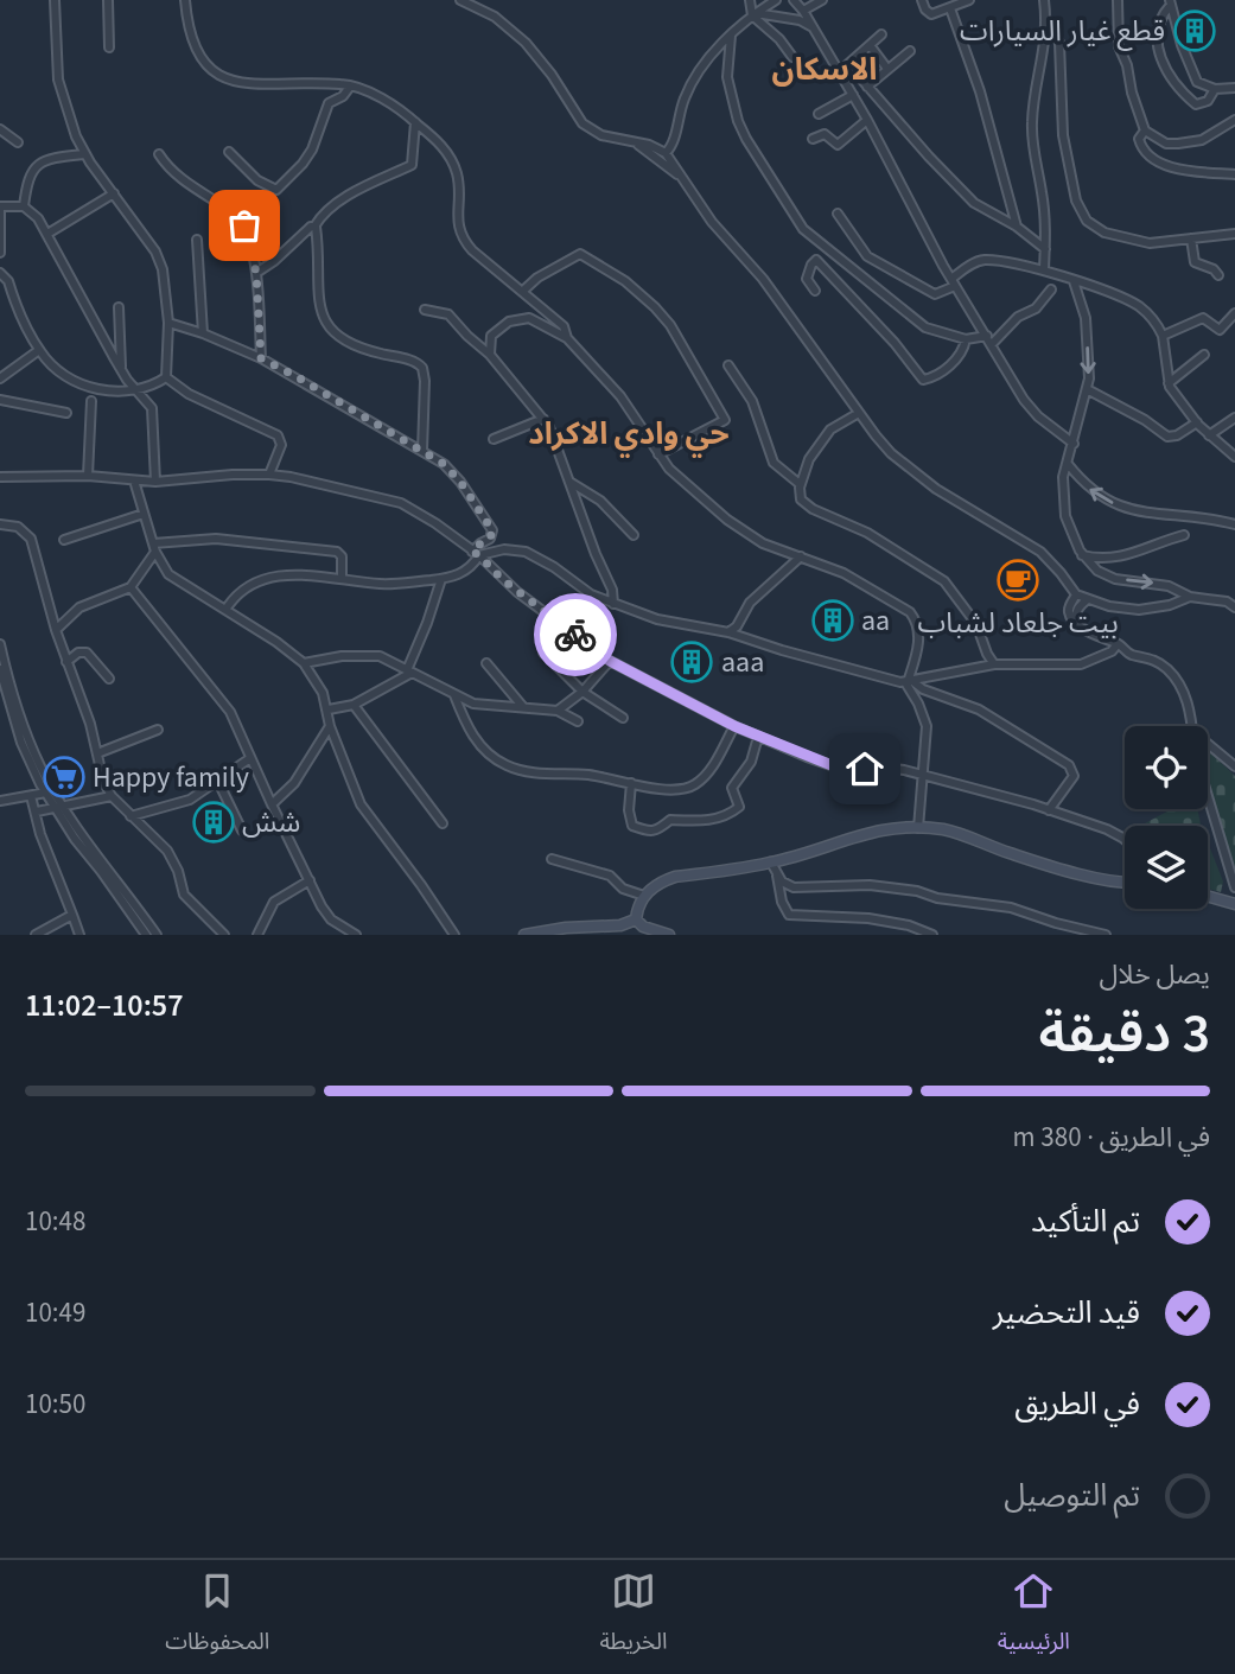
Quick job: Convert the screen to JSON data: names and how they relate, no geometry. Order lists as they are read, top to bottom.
{
  "districts": ["الاسكان", "حي وادي الاكراد"],
  "places": {
    "building": [
      "قطع غيار السيارات",
      "aa",
      "aaa",
      "شش"
    ],
    "cafe": ["بيت جلعاد لشباب"],
    "supermarket": ["Happy family"]
  },
  "page": {
    "heading": ["3 دقيقة", "يصل خلال", "10:57–11:02"],
    "bar": "في الطريق · 380 m",
    "list": [
      ["تم التأكيد", "10:48"],
      ["قيد التحضير", "10:49"],
      ["في الطريق", "10:50"],
      "تم التوصيل"
    ],
    "tabs": ["الرئيسية", "الخريطة", "المحفوظات"]
  }
}
